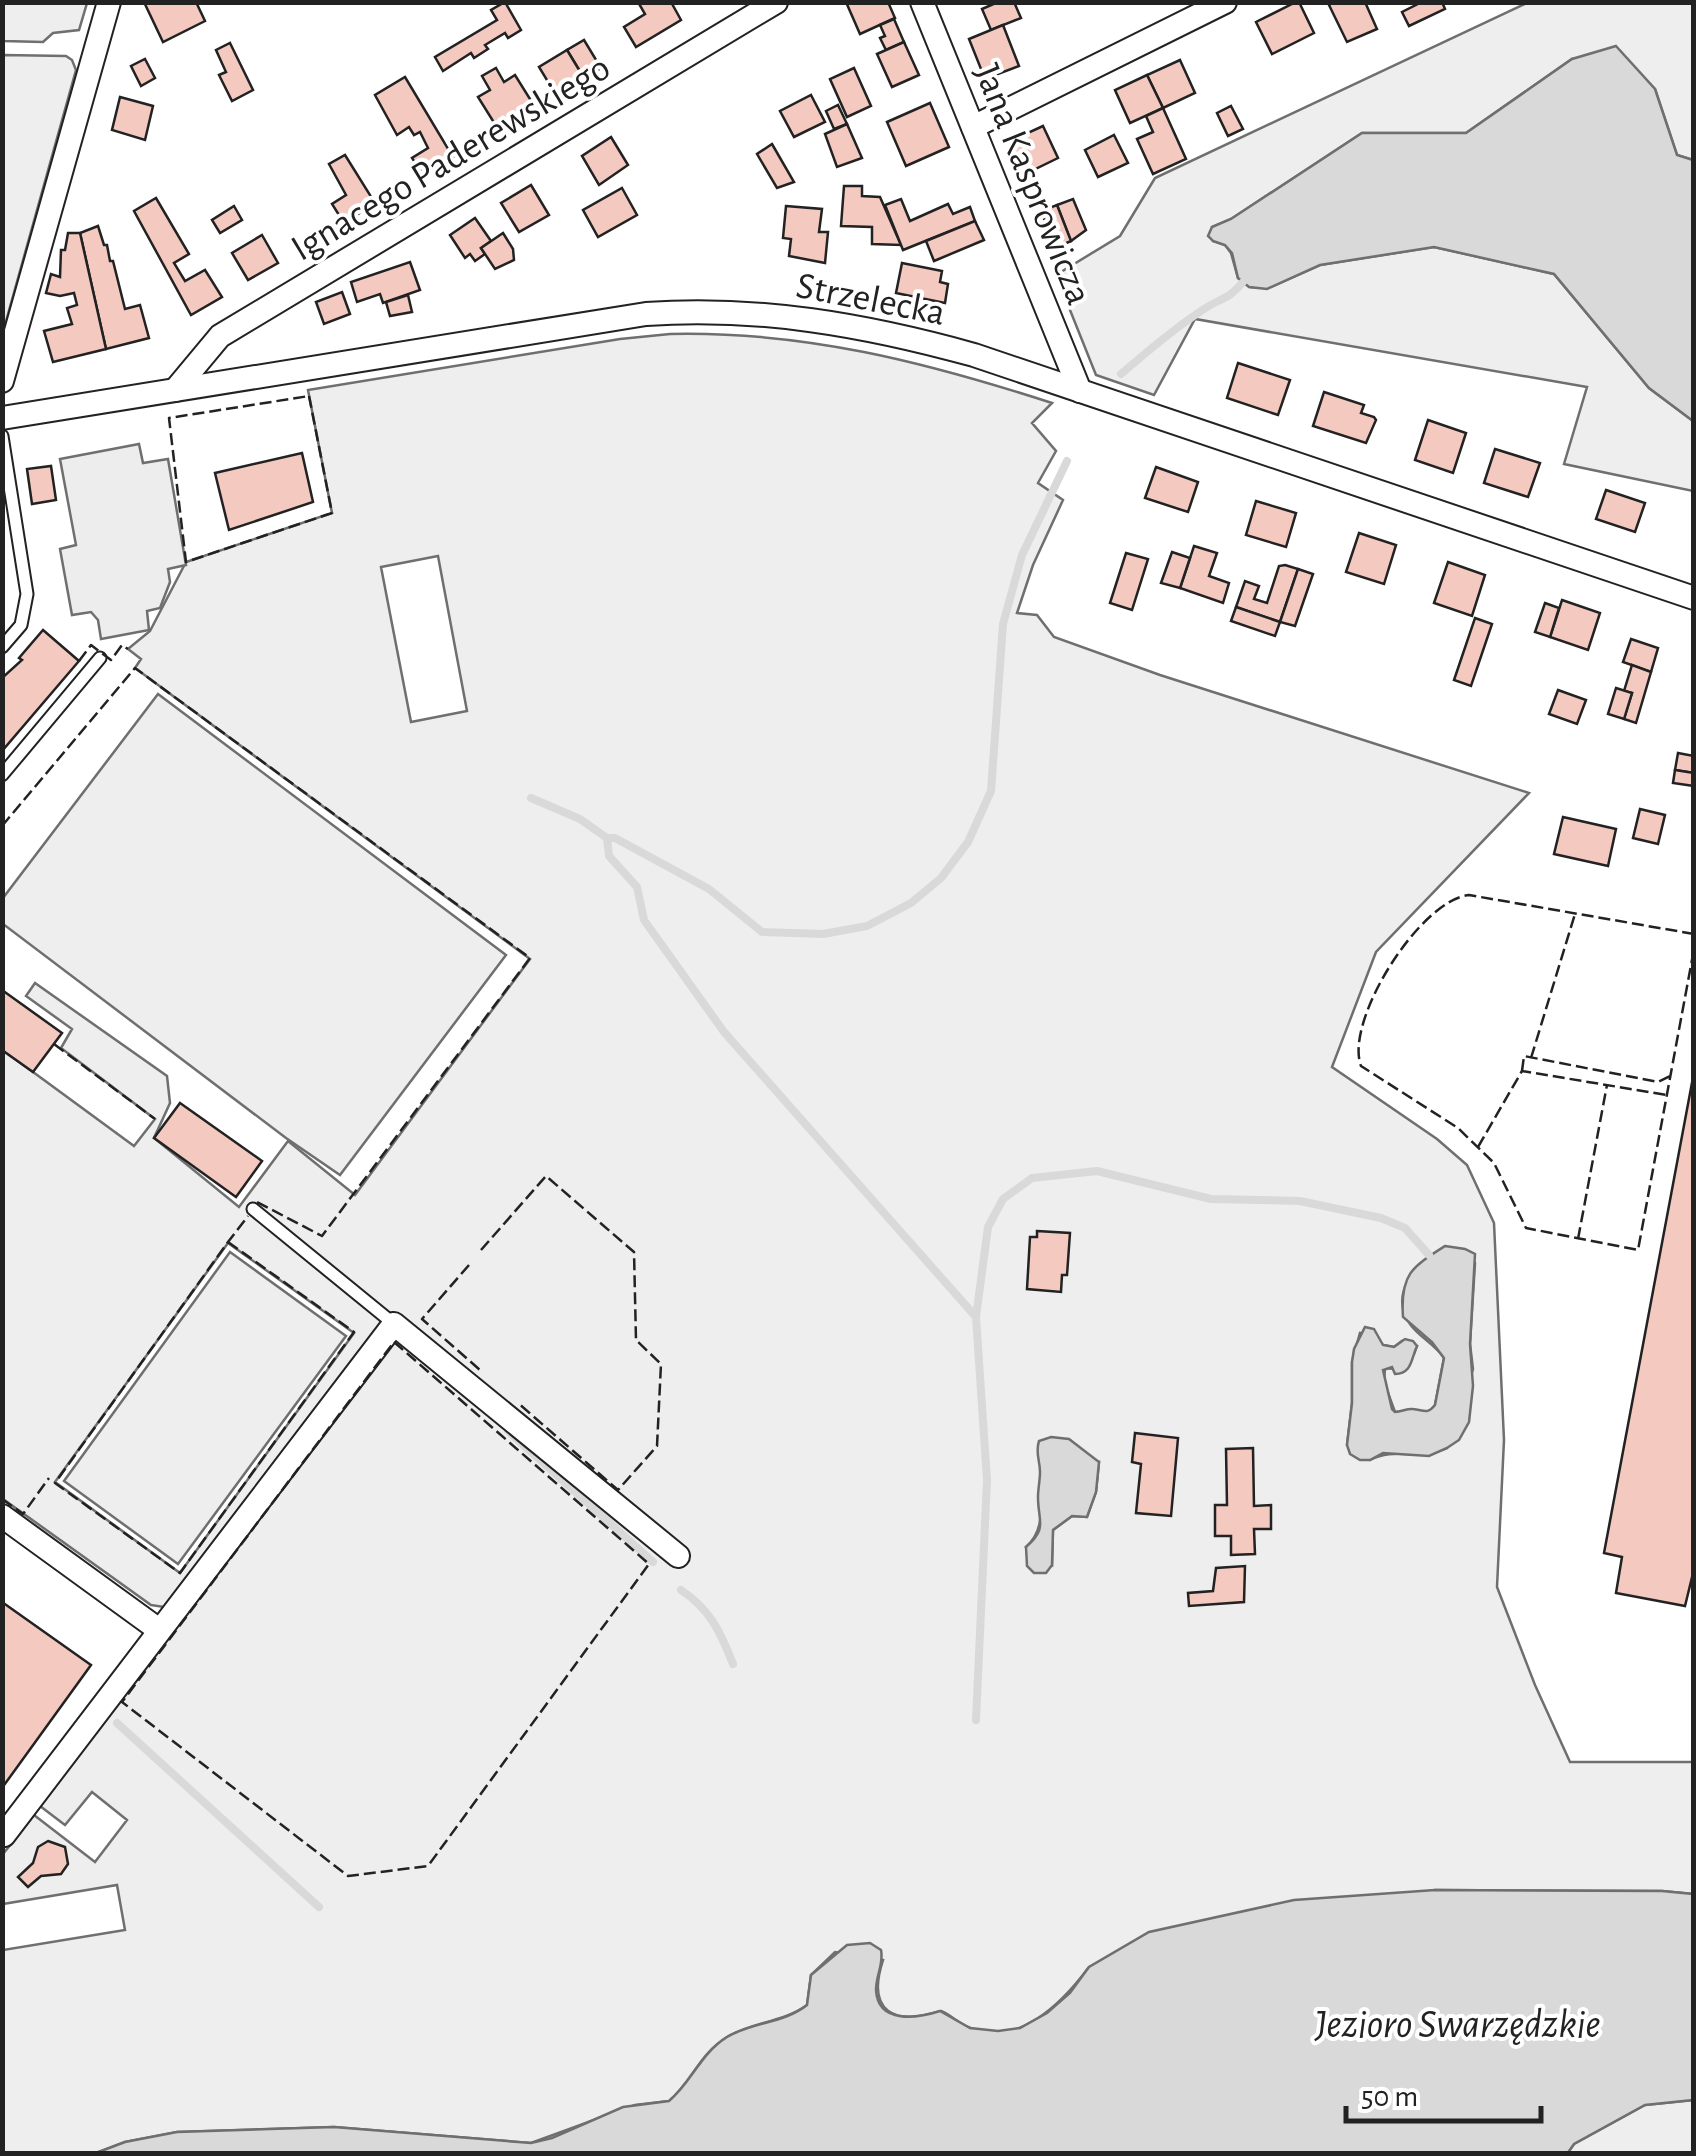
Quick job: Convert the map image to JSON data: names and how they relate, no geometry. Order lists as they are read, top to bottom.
{
  "streets": {
    "street": ["Ignacego Paderewskiego", "Jana Kasprowicza", "Strzelecka"]
  },
  "crossings": [
    ["Ignacego Paderewskiego", "Strzelecka"],
    ["Jana Kasprowicza", "Strzelecka"]
  ],
  "water": ["Jezioro Swarzędzkie"],
  "scale_bar": "50 m"
}
